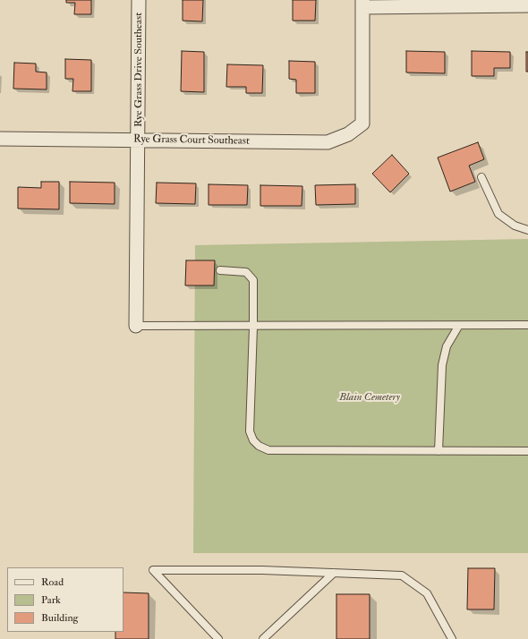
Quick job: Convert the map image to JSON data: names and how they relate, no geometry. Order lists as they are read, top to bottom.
{
  "streets": {
    "street": ["Rye Grass Drive Southeast", "Rye Grass Court Southeast"]
  },
  "crossings": [
    ["Rye Grass Drive Southeast", "Rye Grass Court Southeast"]
  ],
  "parks": ["Blain Cemetery"],
  "legend": ["Road", "Park", "Building"]
}
